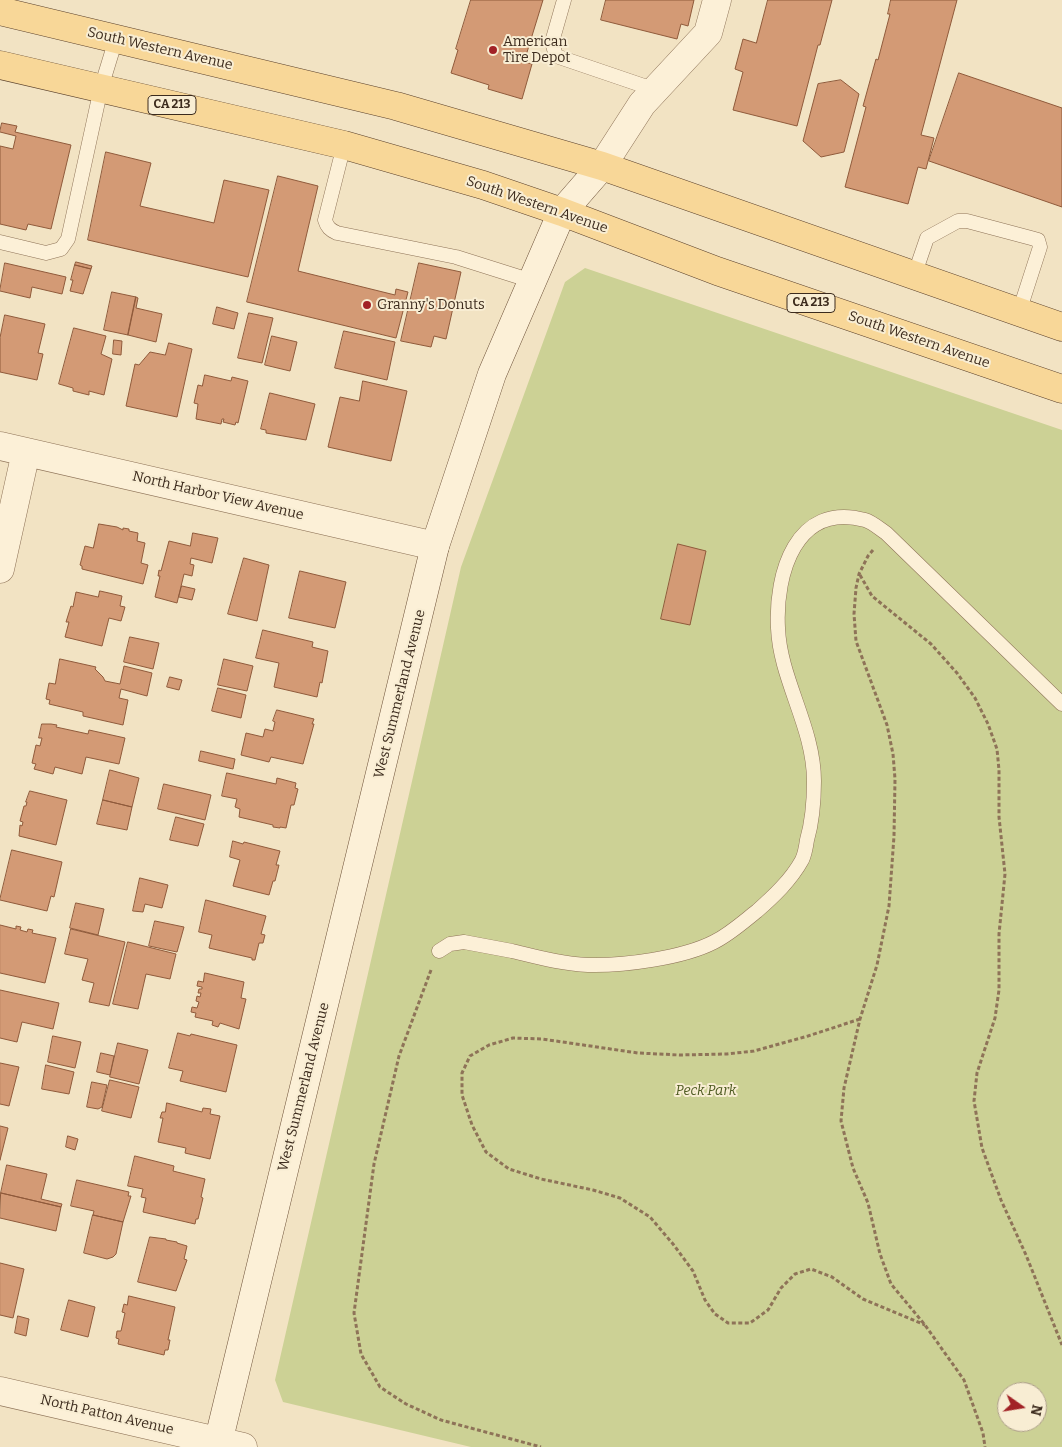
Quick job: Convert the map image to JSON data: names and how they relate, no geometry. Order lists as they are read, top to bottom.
{
  "streets": {
    "main road": [
      "South Western Avenue",
      "CA 213",
      "North Harbor View Avenue",
      "West Summerland Avenue",
      "North Patton Avenue"
    ]
  },
  "crossings": [
    ["South Western Avenue", "West Summerland Avenue"],
    ["North Harbor View Avenue", "West Summerland Avenue"],
    ["West Summerland Avenue", "North Patton Avenue"]
  ],
  "parks": ["Peck Park"],
  "places": ["American Tire Depot", "Granny's Donuts"],
  "north": "right"
}
